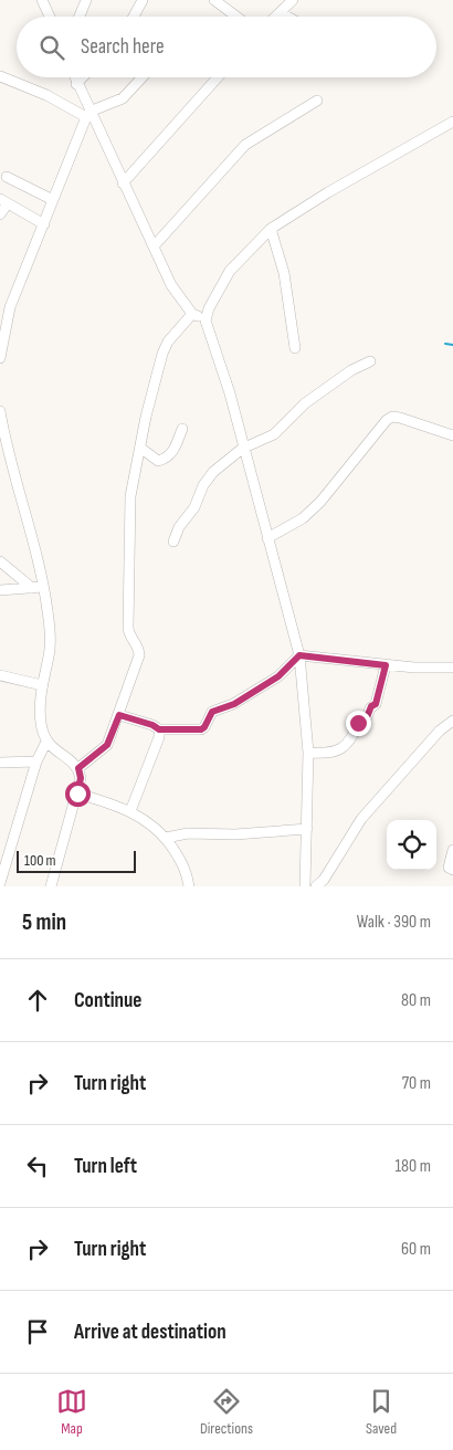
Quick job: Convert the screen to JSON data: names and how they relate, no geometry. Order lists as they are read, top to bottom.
{
  "scale_bar": "100 m",
  "page": {
    "search": "Search here",
    "scale": "100 m",
    "heading": ["5 min", "Walk · 390 m"],
    "list": [
      ["Continue", "80 m"],
      ["Turn right", "70 m"],
      ["Turn left", "180 m"],
      ["Turn right", "60 m"],
      "Arrive at destination"
    ],
    "nav": ["Map", "Directions", "Saved"]
  }
}
